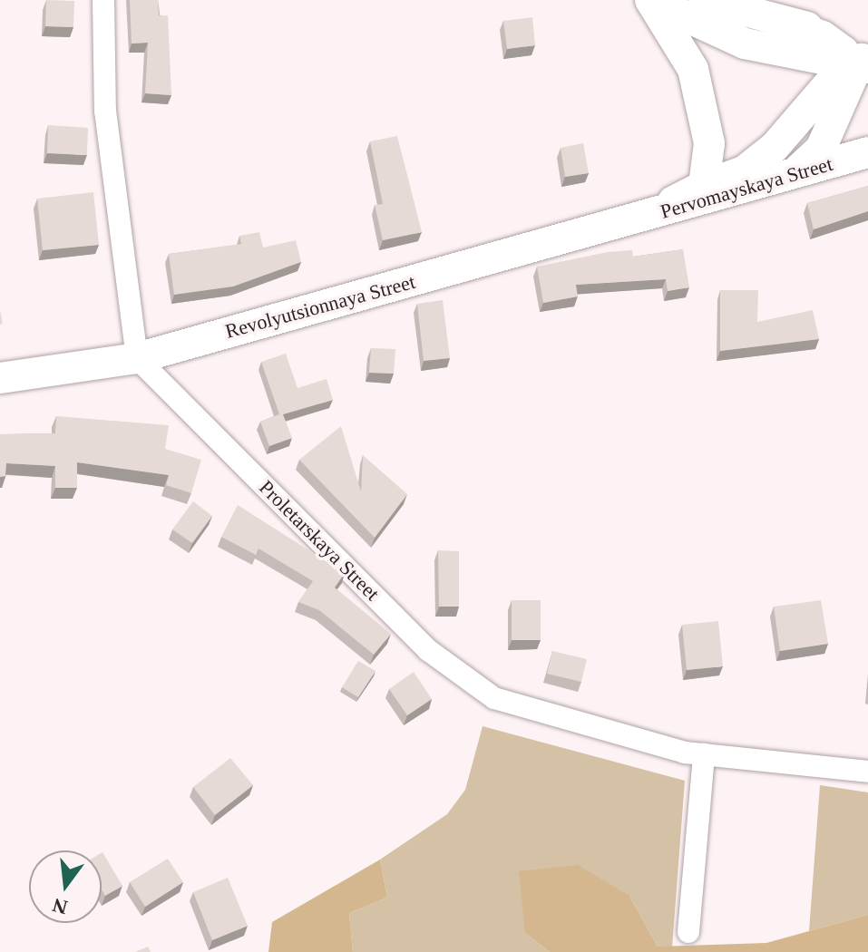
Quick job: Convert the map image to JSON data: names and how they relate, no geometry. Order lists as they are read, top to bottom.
{
  "streets": {
    "street": ["Pervomayskaya Street", "Revolyutsionnaya Street", "Proletarskaya Street"]
  },
  "crossings": [
    ["Pervomayskaya Street", "Revolyutsionnaya Street"],
    ["Revolyutsionnaya Street", "Proletarskaya Street"]
  ],
  "north": "bottom"
}
